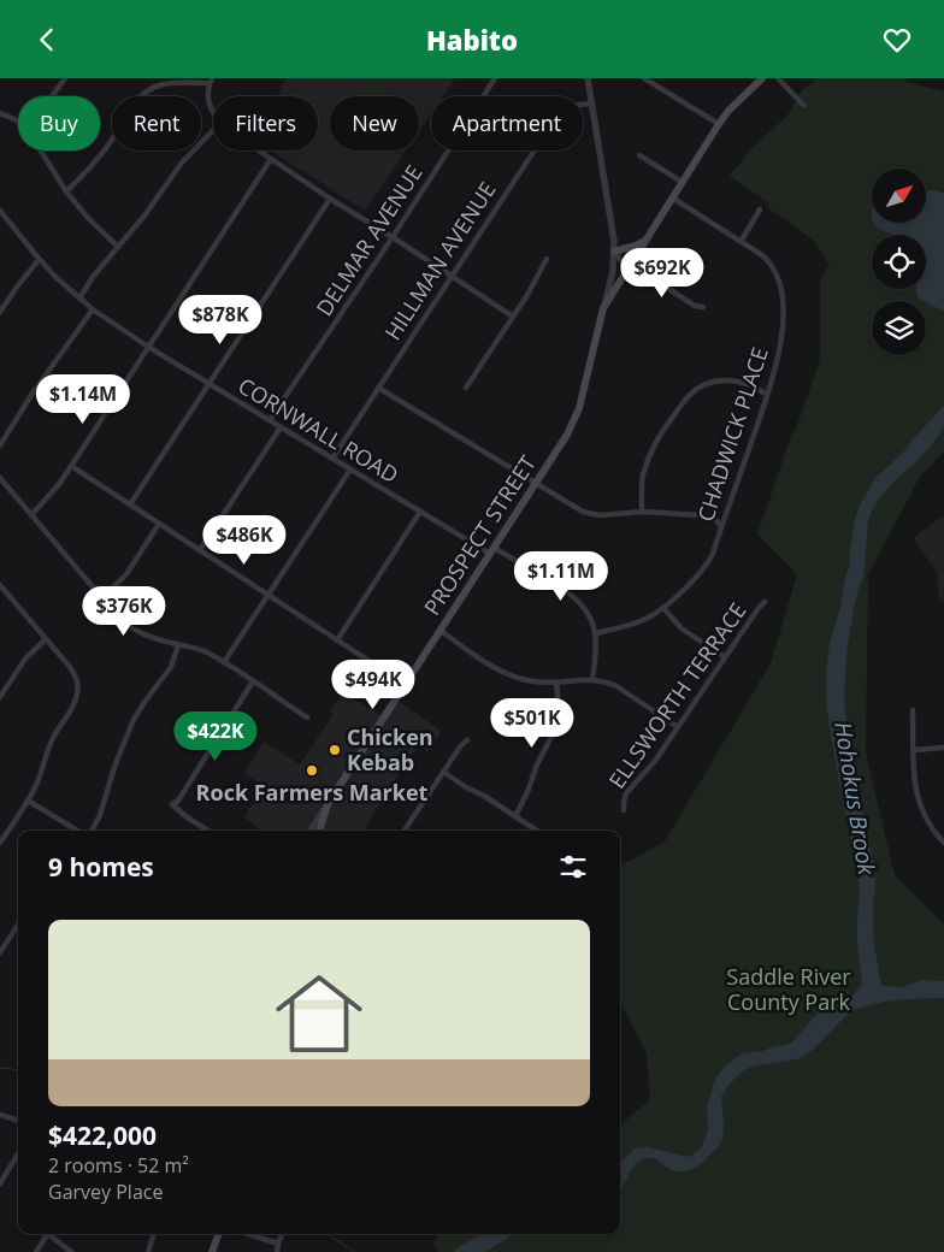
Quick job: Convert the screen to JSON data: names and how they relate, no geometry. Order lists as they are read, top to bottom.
{
  "streets": {
    "main road": ["PROSPECT STREET"],
    "street": [
      "DELMAR AVENUE",
      "HILLMAN AVENUE",
      "CORNWALL ROAD",
      "CHADWICK PLACE",
      "ELLSWORTH TERRACE"
    ]
  },
  "crossings": [
    ["DELMAR AVENUE", "CORNWALL ROAD"],
    ["HILLMAN AVENUE", "CORNWALL ROAD"],
    ["CORNWALL ROAD", "CHADWICK PLACE"],
    ["CORNWALL ROAD", "PROSPECT STREET"],
    ["CHADWICK PLACE", "PROSPECT STREET"]
  ],
  "water": ["Hohokus Brook"],
  "parks": ["Saddle River County Park"],
  "places": ["Chicken Kebab", "Rock Farmers Market"],
  "north": "top right",
  "page": {
    "header": "Habito",
    "chip": [
      "Buy",
      "Rent",
      "Filters",
      "New",
      "Apartment"
    ],
    "price": [
      "$692K",
      "$878K",
      "$1.14M",
      "$486K",
      "$1.11M",
      "$376K",
      "$494K",
      "$501K",
      "$422K"
    ],
    "heading": "9 homes",
    "list": [
      {
        "name": "$422,000",
        "note": "2 rooms · 52 m² · Garvey Place"
      }
    ]
  }
}
